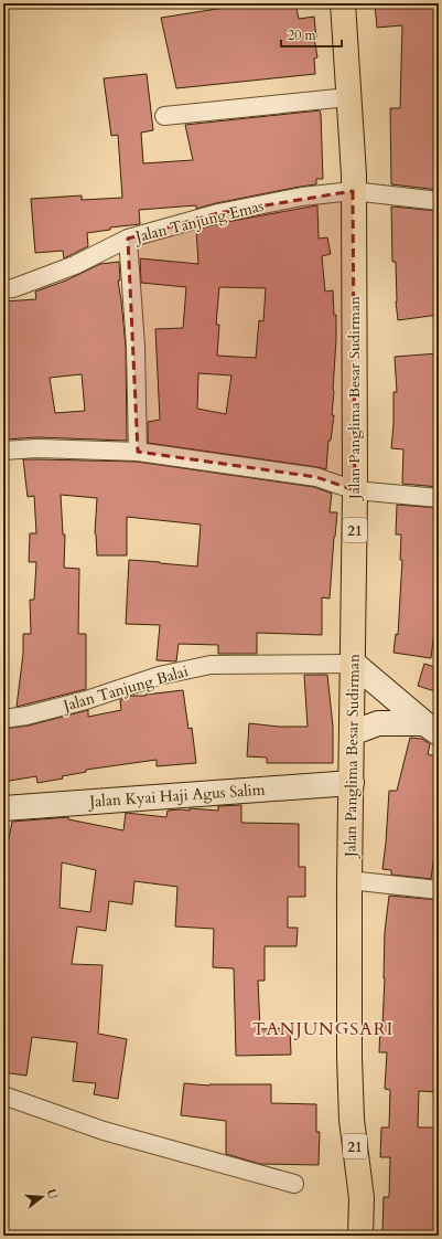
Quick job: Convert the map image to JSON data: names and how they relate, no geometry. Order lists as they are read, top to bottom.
{
  "streets": {
    "highway": ["Jalan Panglima Besar Sudirman", "21"],
    "street": ["Jalan Tanjung Emas", "Jalan Tanjung Balai", "Jalan Kyai Haji Agus Salim"]
  },
  "crossings": [
    ["Jalan Tanjung Emas", "Jalan Panglima Besar Sudirman"],
    ["Jalan Panglima Besar Sudirman", "Jalan Tanjung Balai"],
    ["Jalan Panglima Besar Sudirman", "Jalan Kyai Haji Agus Salim"]
  ],
  "districts": ["TANJUNGSARI"],
  "scale_bar": "20 m",
  "north": "right"
}
